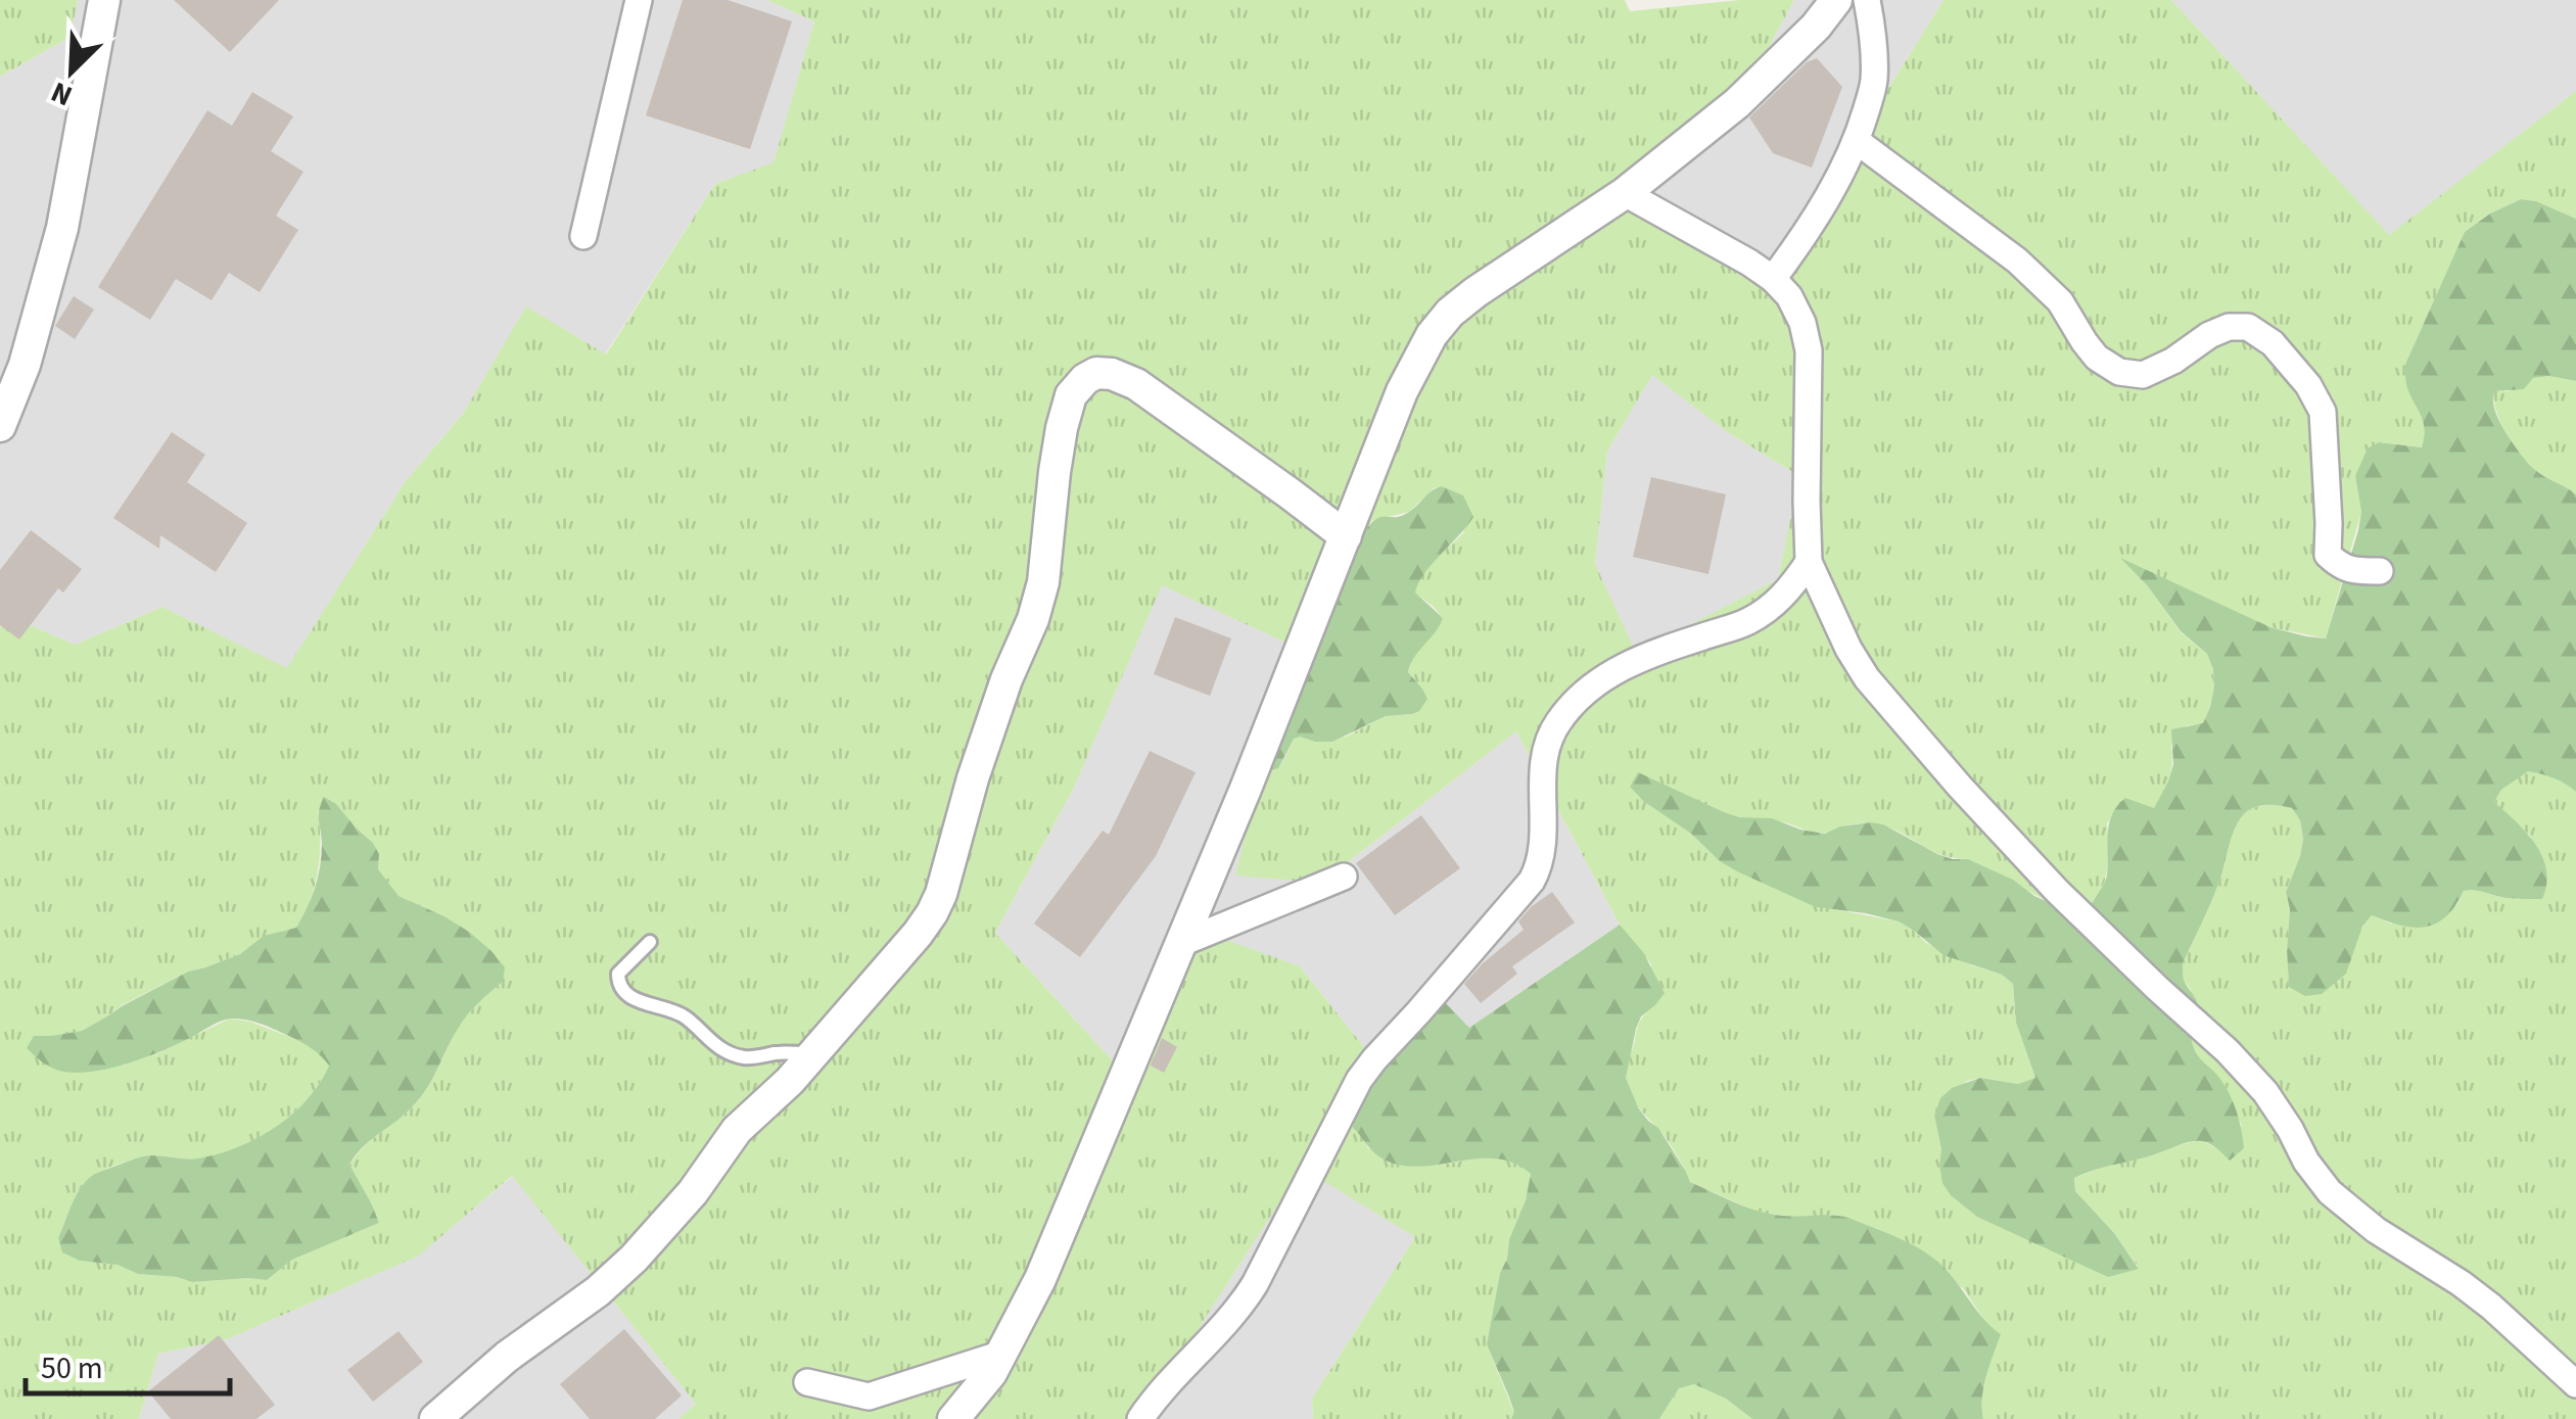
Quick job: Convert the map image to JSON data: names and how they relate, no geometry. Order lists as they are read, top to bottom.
{
  "scale_bar": "50 m",
  "north": "bottom left"
}
